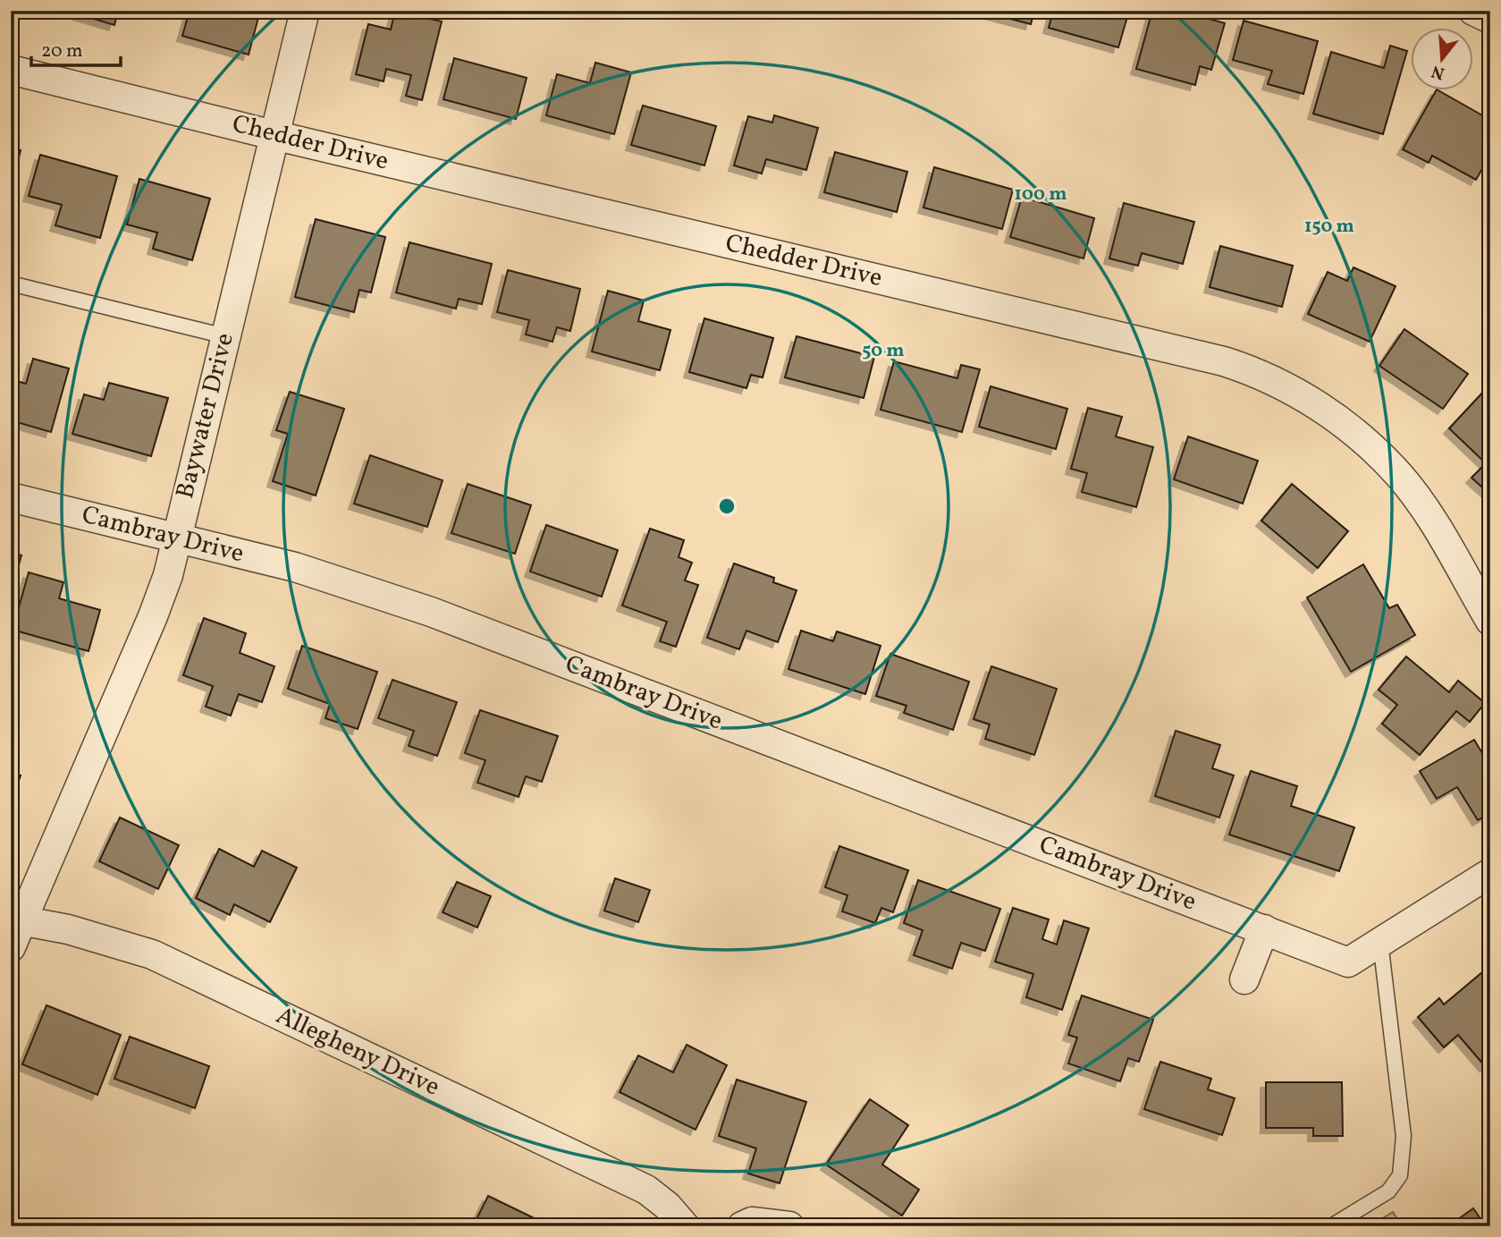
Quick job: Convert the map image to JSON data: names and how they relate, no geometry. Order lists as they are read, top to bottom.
{
  "streets": {
    "street": [
      "Chedder Drive",
      "Baywater Drive",
      "Cambray Drive",
      "Allegheny Drive"
    ]
  },
  "crossings": [
    ["Chedder Drive", "Baywater Drive"],
    ["Baywater Drive", "Cambray Drive"],
    ["Baywater Drive", "Allegheny Drive"]
  ],
  "scale_bar": "20 m",
  "north": "bottom",
  "rings": ["100 m", "150 m", "50 m"]
}
